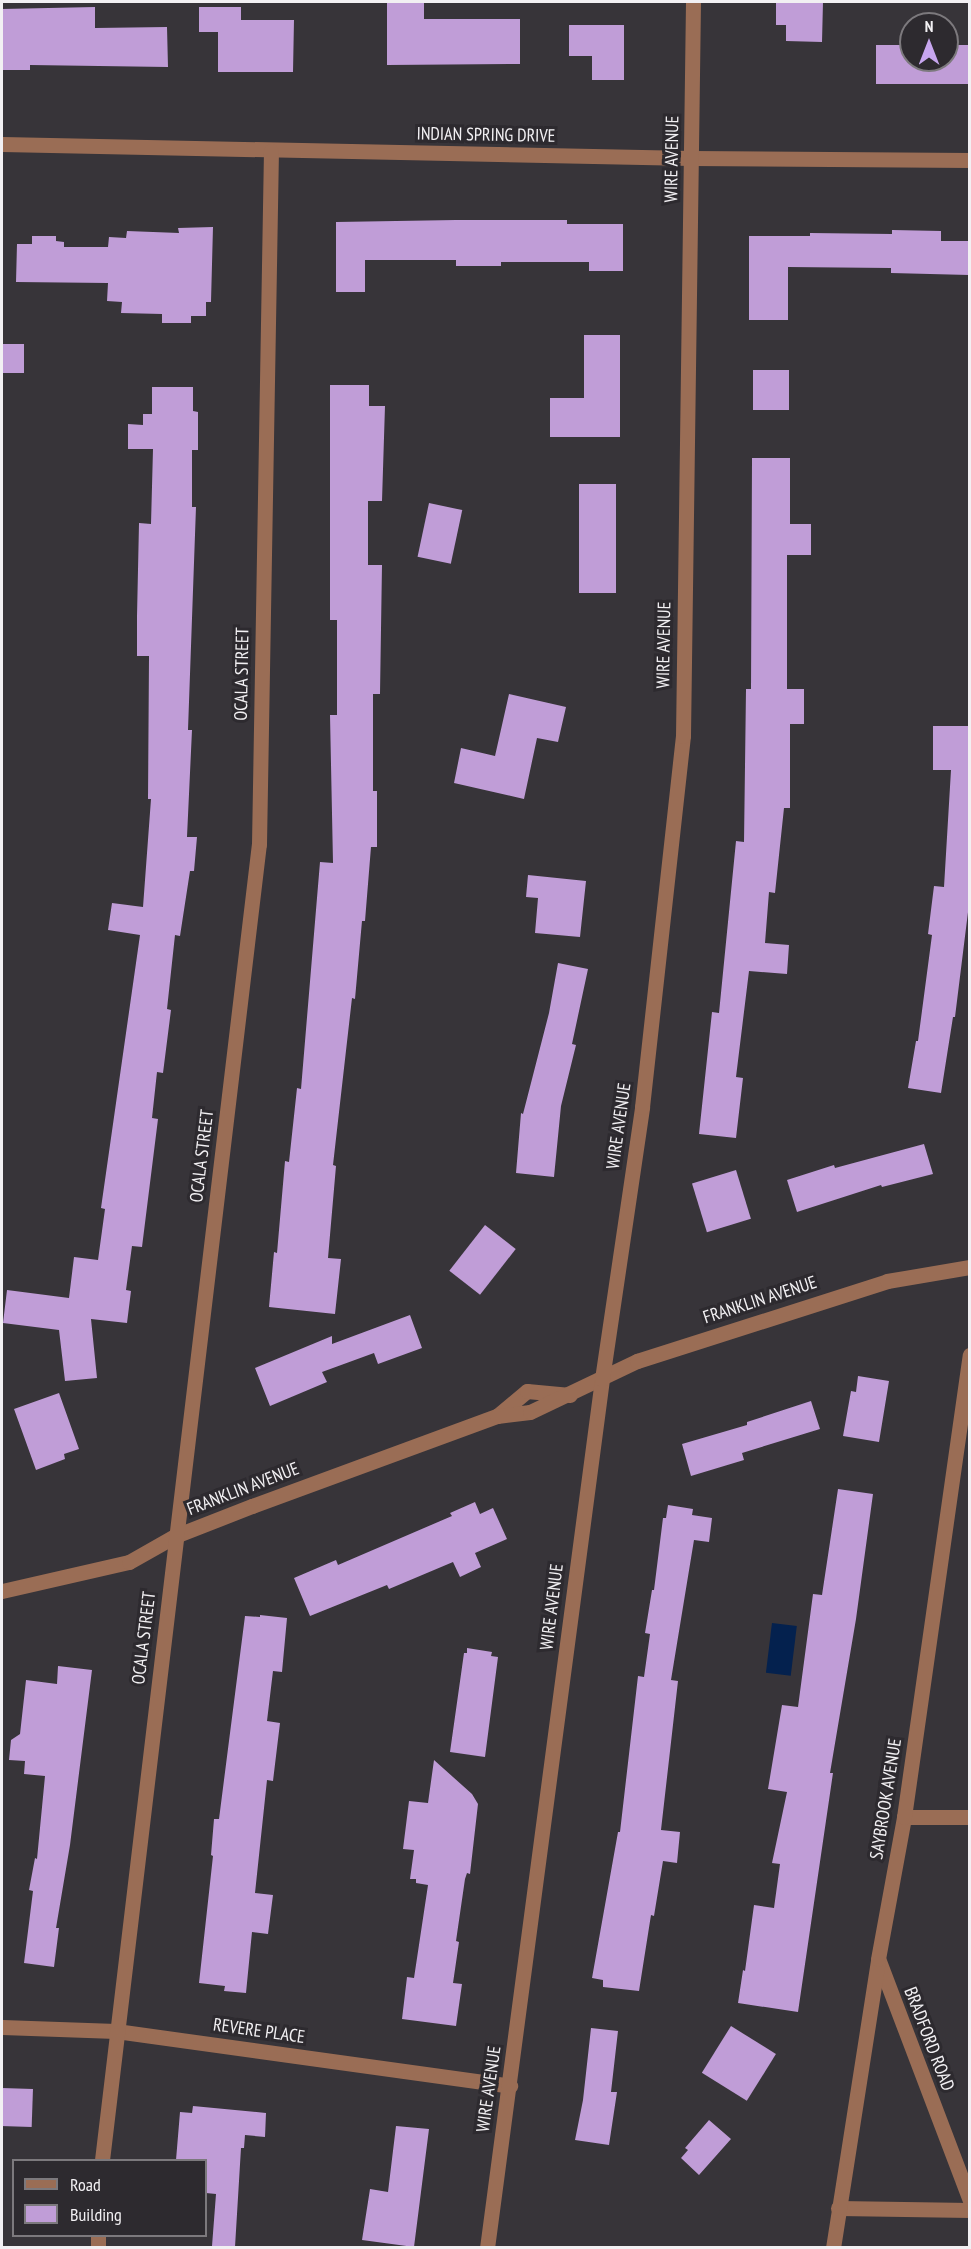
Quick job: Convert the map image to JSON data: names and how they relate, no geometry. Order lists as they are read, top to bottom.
{
  "streets": {
    "street": [
      "INDIAN SPRING DRIVE",
      "WIRE AVENUE",
      "OCALA STREET",
      "FRANKLIN AVENUE",
      "SAYBROOK AVENUE",
      "REVERE PLACE",
      "BRADFORD ROAD"
    ]
  },
  "crossings": [
    ["INDIAN SPRING DRIVE", "WIRE AVENUE"],
    ["INDIAN SPRING DRIVE", "OCALA STREET"],
    ["WIRE AVENUE", "FRANKLIN AVENUE"],
    ["WIRE AVENUE", "REVERE PLACE"],
    ["OCALA STREET", "FRANKLIN AVENUE"],
    ["OCALA STREET", "REVERE PLACE"],
    ["SAYBROOK AVENUE", "BRADFORD ROAD"]
  ],
  "legend": ["Road", "Building"],
  "north": "top"
}
